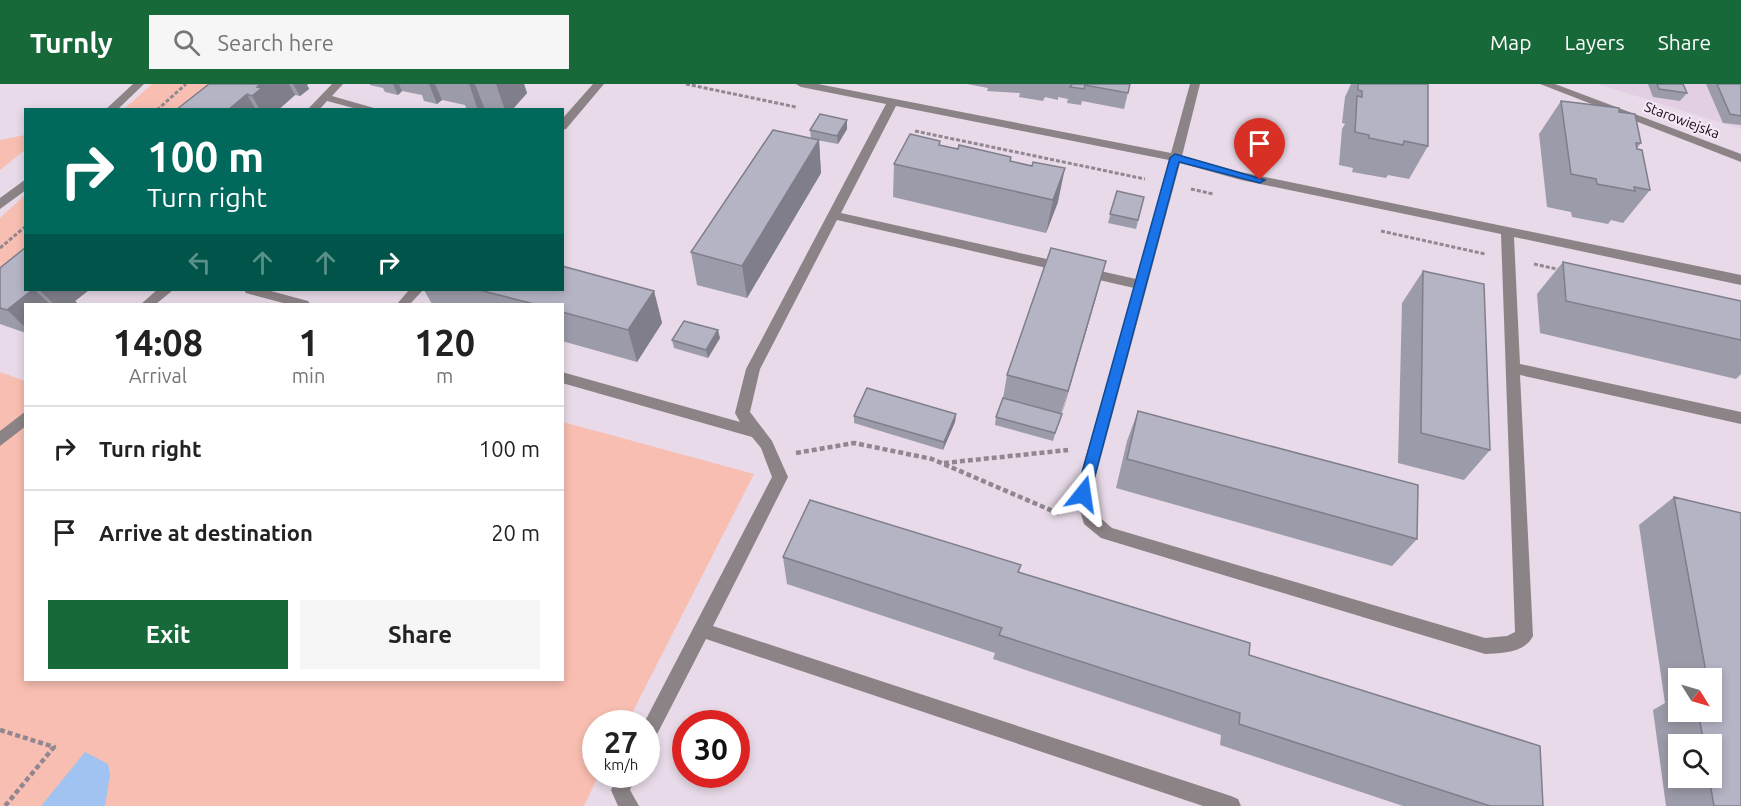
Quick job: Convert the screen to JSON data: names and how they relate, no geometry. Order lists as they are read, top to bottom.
{
  "streets": {
    "street": ["Starowiejska"]
  },
  "north": "bottom right",
  "page": {
    "header": "Turnly",
    "search": "Search here",
    "nav": ["Map", "Layers", "Share"],
    "turn": ["100 m", "Turn right"],
    "eta": [
      "14:08",
      "Arrival",
      "1",
      "min",
      "120",
      "m"
    ],
    "list": [
      {
        "name": "Turn right",
        "value": "100 m"
      },
      {
        "name": "Arrive at destination",
        "value": "20 m"
      }
    ],
    "buttons": ["Exit", "Share"],
    "speed": "27 km/h",
    "limit": "30"
  }
}
